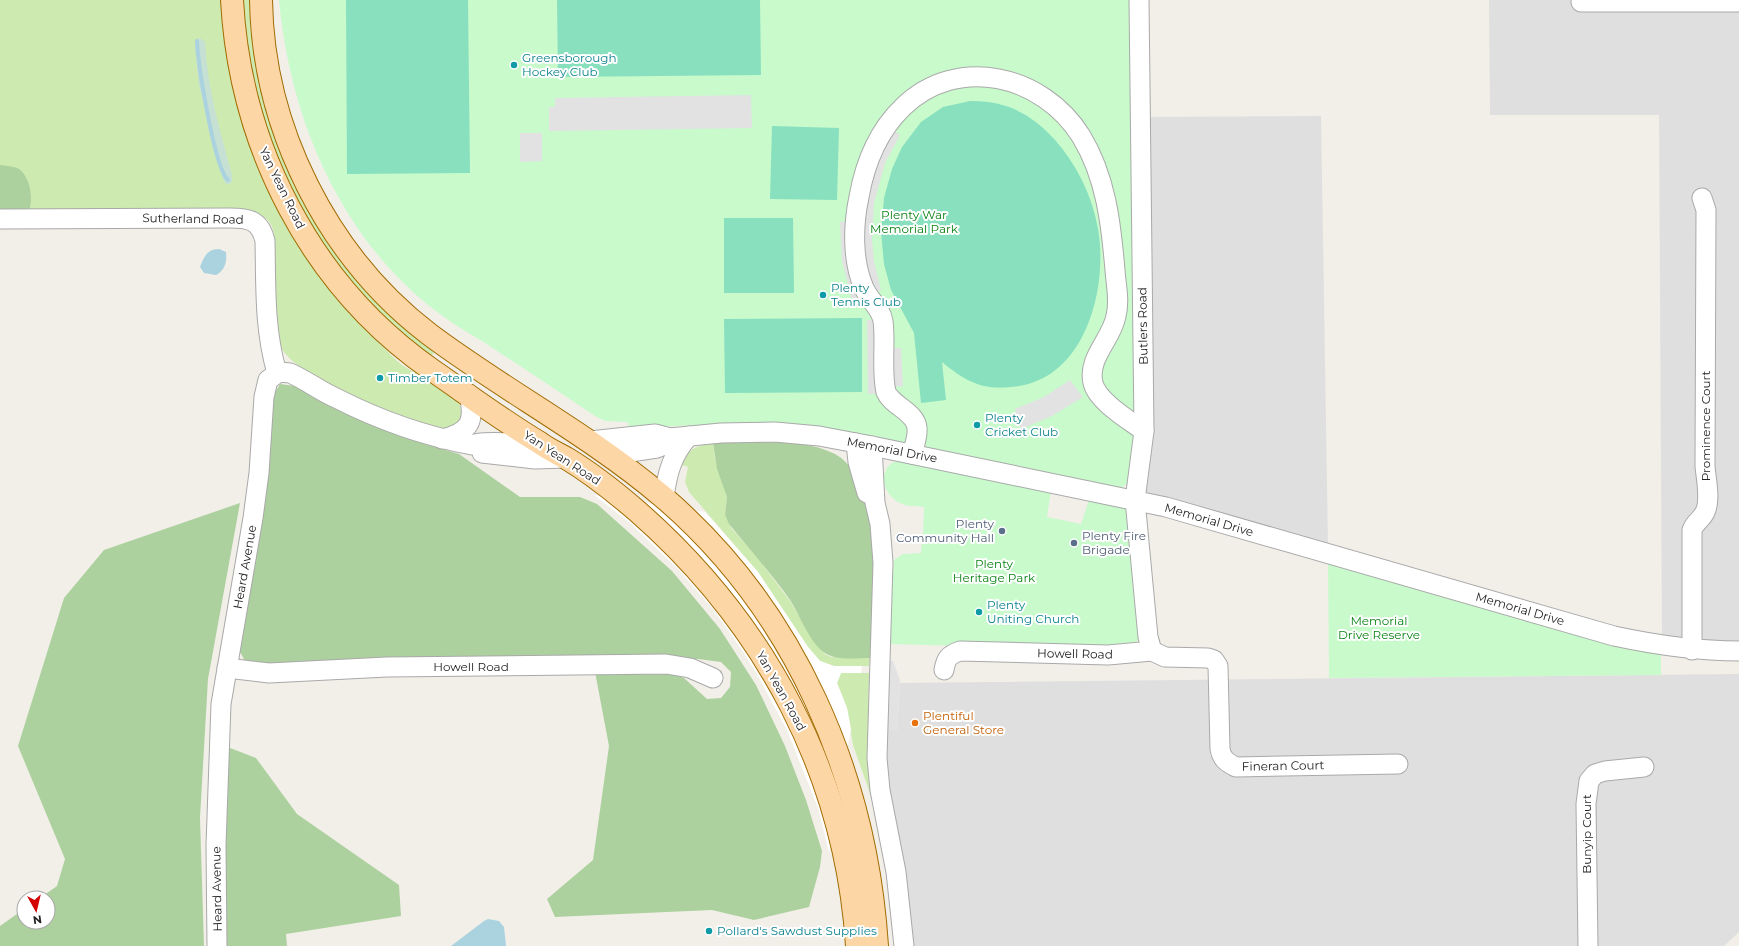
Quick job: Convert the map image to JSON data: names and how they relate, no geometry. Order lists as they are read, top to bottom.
{
  "streets": {
    "main road": ["Yan Yean Road", "Memorial Drive"],
    "street": [
      "Sutherland Road",
      "Butlers Road",
      "Prominence Court",
      "Heard Avenue",
      "Howell Road",
      "Fineran Court",
      "Bunyip Court"
    ]
  },
  "crossings": [
    ["Yan Yean Road", "Memorial Drive"],
    ["Sutherland Road", "Heard Avenue"],
    ["Butlers Road", "Memorial Drive"],
    ["Butlers Road", "Howell Road"],
    ["Prominence Court", "Memorial Drive"],
    ["Heard Avenue", "Howell Road"],
    ["Howell Road", "Fineran Court"]
  ],
  "parks": ["Plenty War Memorial Park", "Plenty Heritage Park", "Memorial Drive Reserve"],
  "places": [
    "Greensborough Hockey Club",
    "Plenty Tennis Club",
    "Timber Totem",
    "Plenty Cricket Club",
    "Plenty Community Hall",
    "Plenty Fire Brigade",
    "Plenty Uniting Church",
    "Plentiful General Store",
    "Pollard's Sawdust Supplies"
  ],
  "north": "bottom"
}
